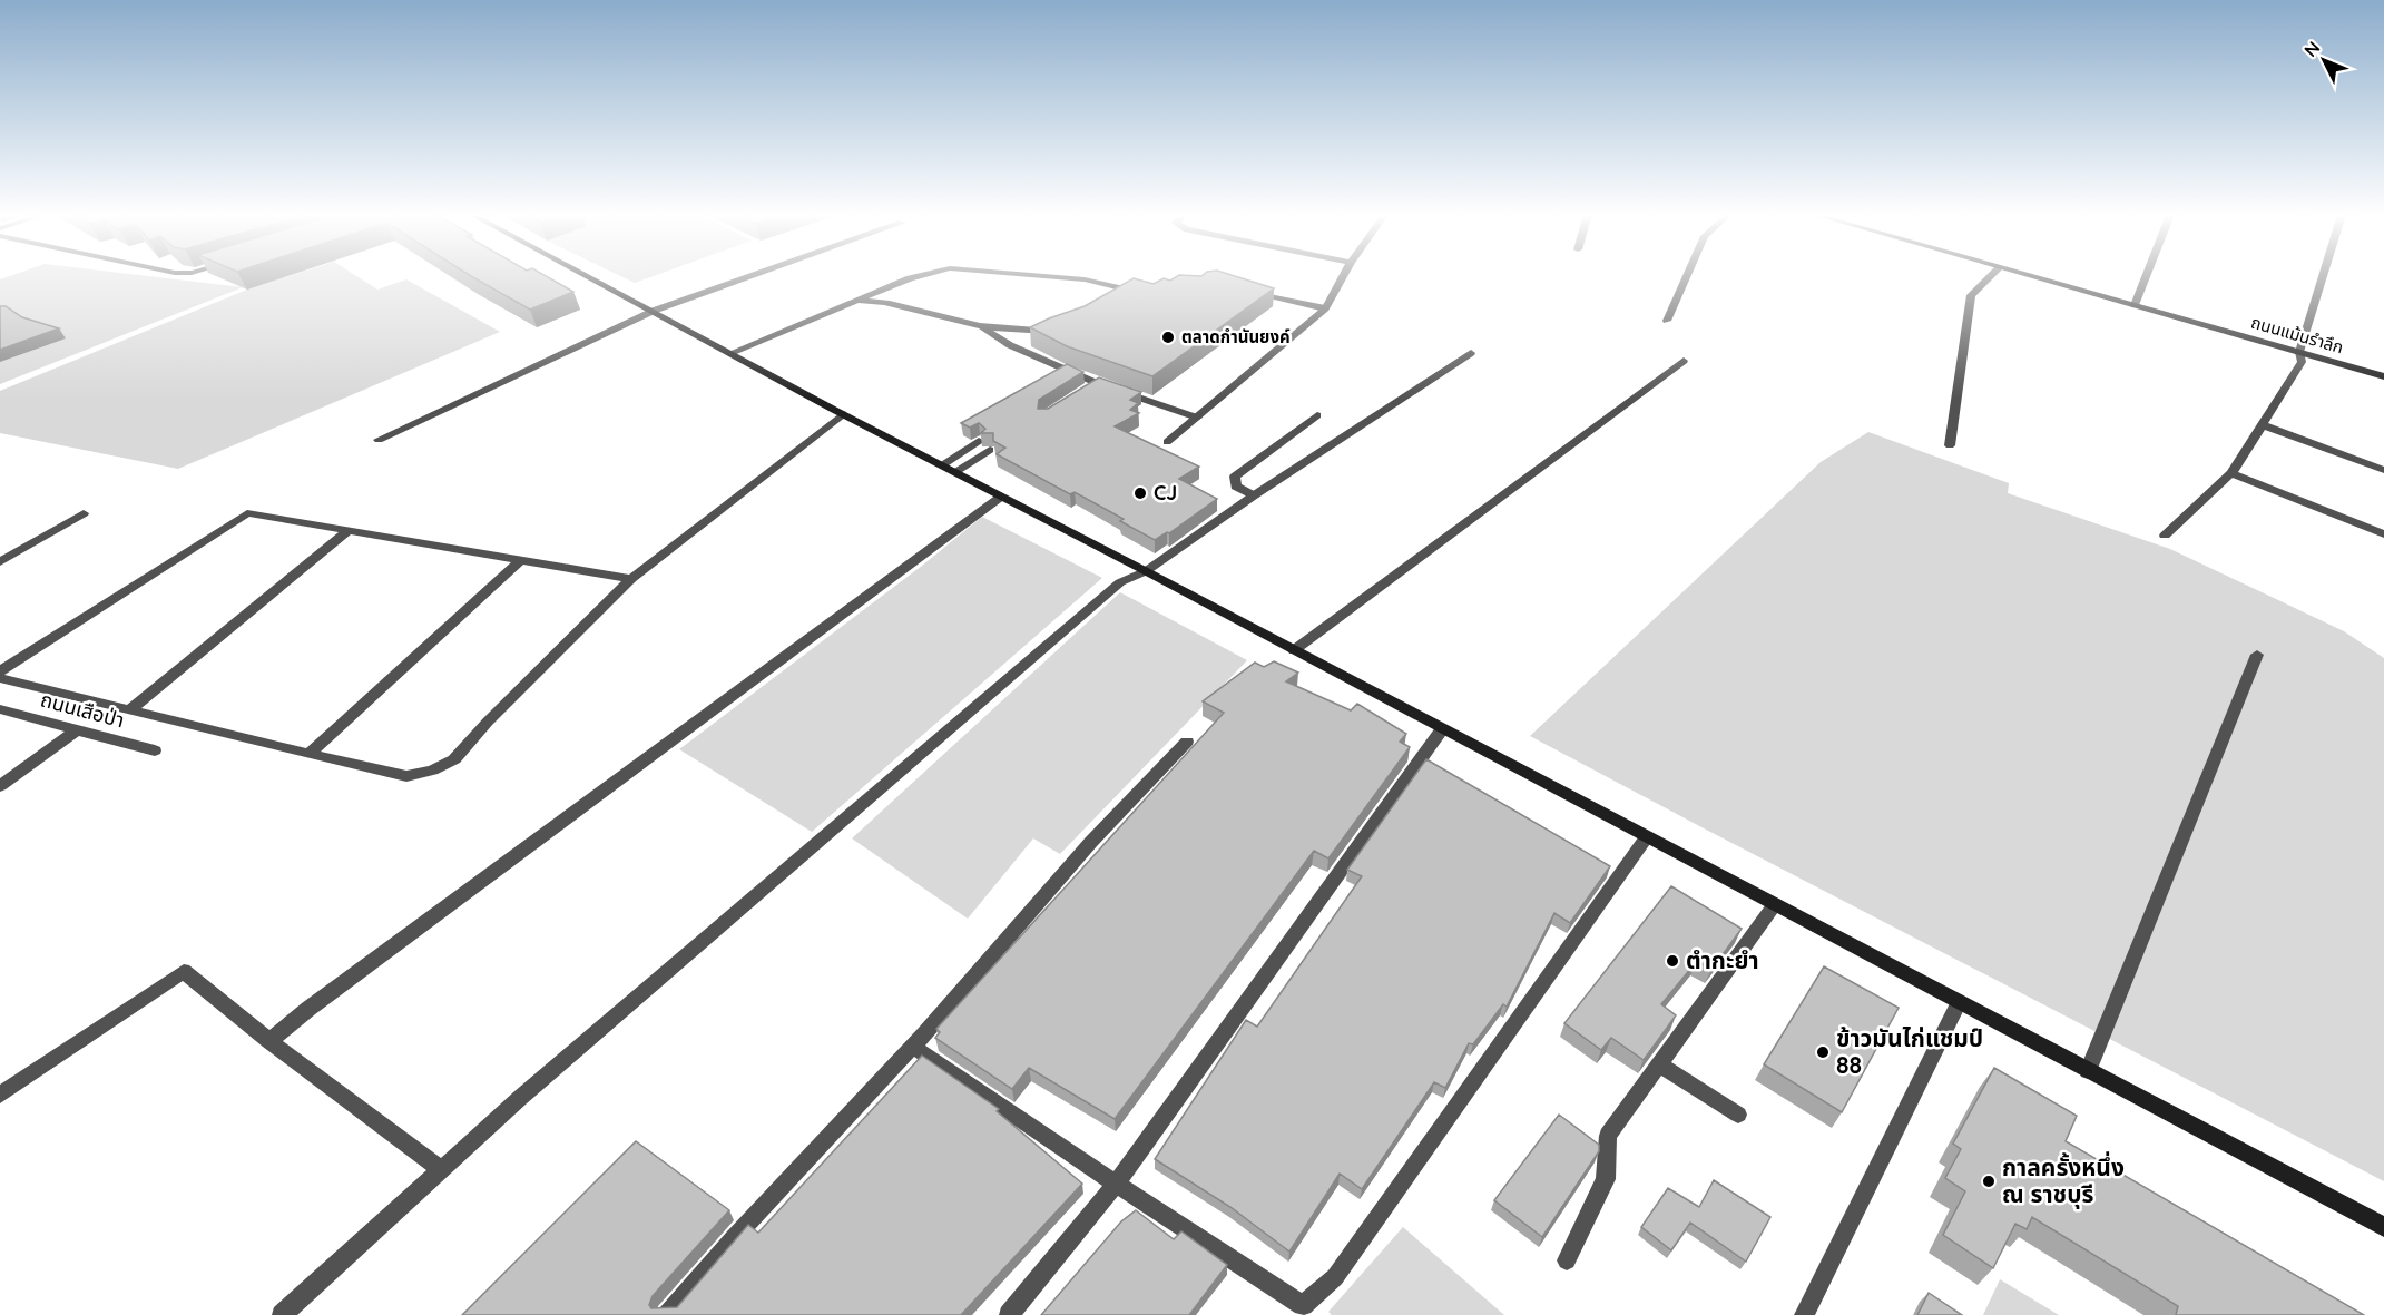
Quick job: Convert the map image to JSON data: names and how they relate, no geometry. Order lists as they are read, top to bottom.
{
  "streets": {
    "street": ["ถนนแม้นรำลึก", "ถนนเสือป่า"]
  },
  "places": [
    "ตลาดกำนันยงค์",
    "CJ",
    "ตำกะยำ",
    "ข้าวมันไก่แชมป์ 88",
    "กาลครั้งหนึ่ง ณ ราชบุรี"
  ],
  "north": "top left"
}
